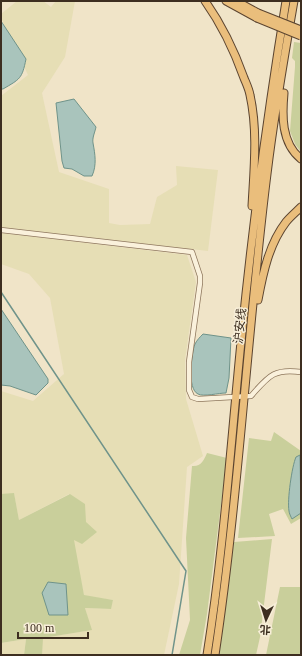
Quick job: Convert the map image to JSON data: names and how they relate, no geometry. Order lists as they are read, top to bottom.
{
  "streets": {
    "highway": ["沪安线"]
  },
  "scale_bar": "100 m",
  "north": "bottom"
}
